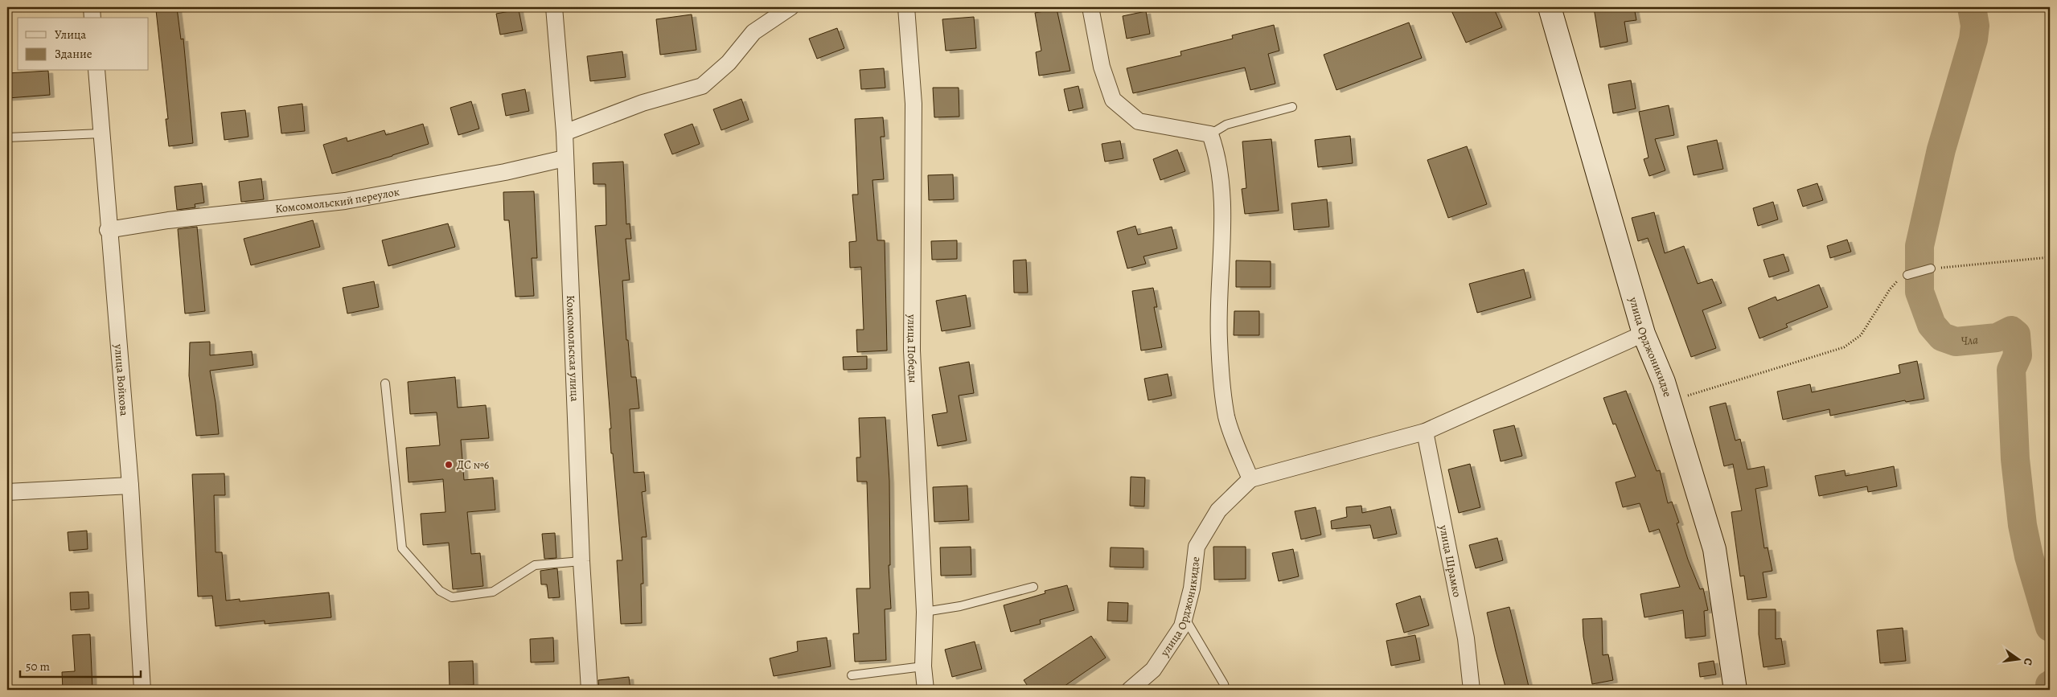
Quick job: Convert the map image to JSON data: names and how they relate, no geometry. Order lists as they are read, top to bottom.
{
  "streets": {
    "street": [
      "Комсомольский переулок",
      "улица Орджоникидзе",
      "Комсомольская улица",
      "улица Победы",
      "улица Войкова",
      "улица Шрамко"
    ]
  },
  "crossings": [
    ["Комсомольский переулок", "Комсомольская улица"],
    ["Комсомольский переулок", "улица Войкова"]
  ],
  "water": ["Чла"],
  "places": ["ДС №6"],
  "legend": ["Улица", "Здание"],
  "scale_bar": "50 m",
  "north": "right"
}
